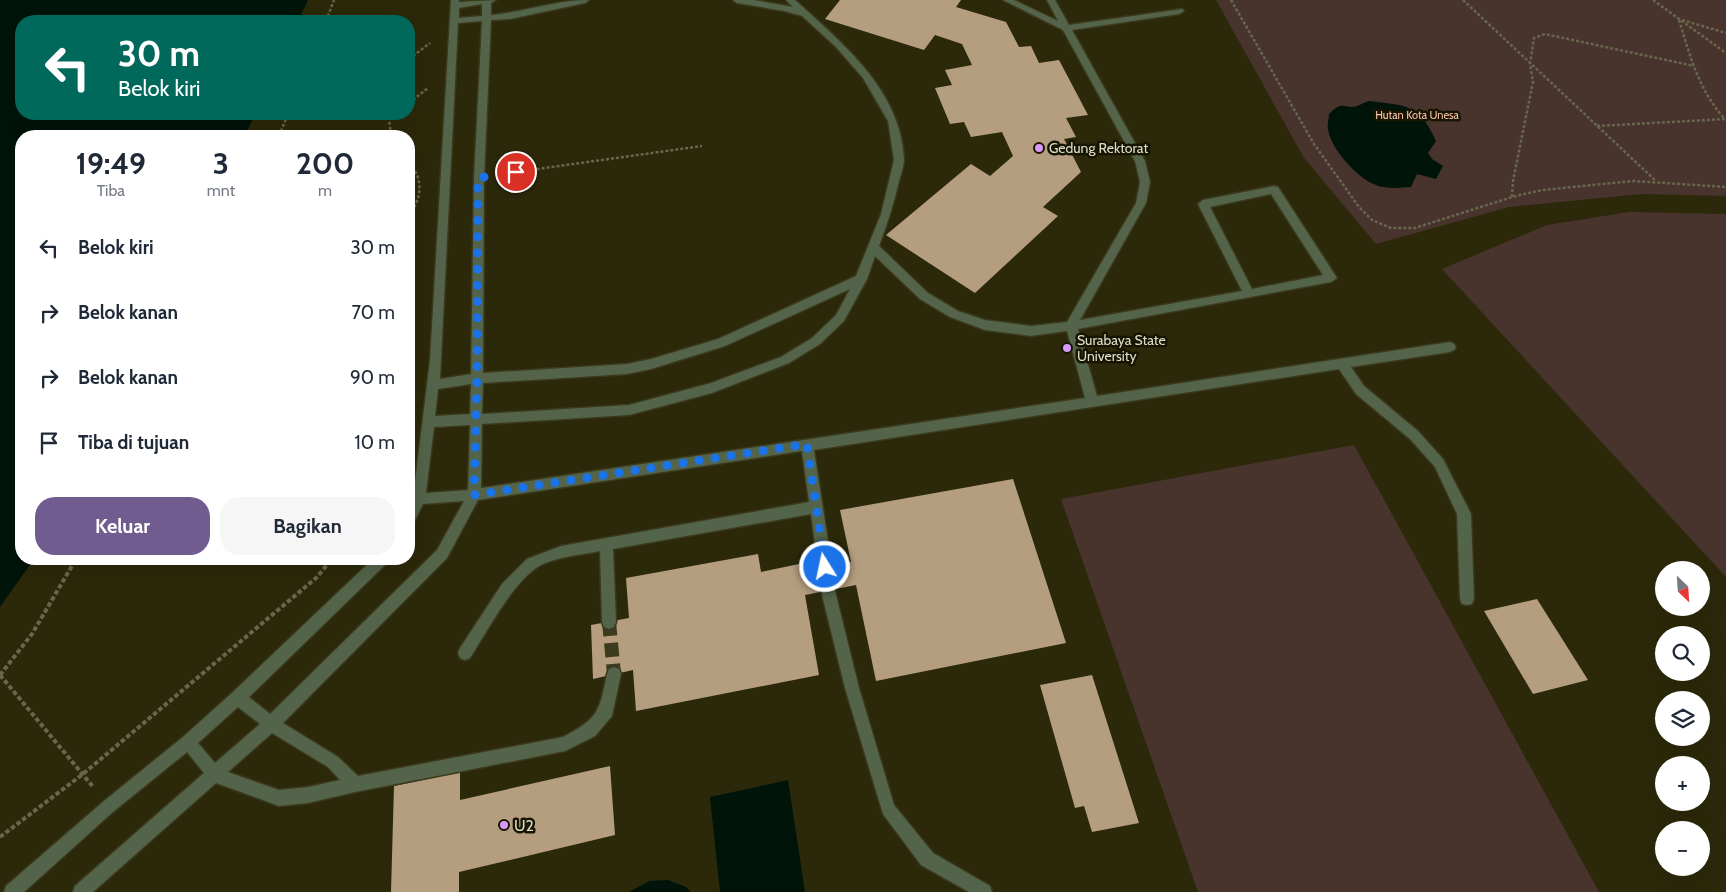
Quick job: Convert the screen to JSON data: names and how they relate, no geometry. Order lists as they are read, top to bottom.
{
  "parks": ["Hutan Kota Unesa"],
  "places": ["Gedung Rektorat", "Surabaya State University", "U2"],
  "north": "bottom right",
  "page": {
    "turn": ["30 m", "Belok kiri"],
    "eta": [
      "19:49",
      "Tiba",
      "3",
      "mnt",
      "200",
      "m"
    ],
    "list": [
      {
        "name": "Belok kiri",
        "value": "30 m"
      },
      {
        "name": "Belok kanan",
        "value": "70 m"
      },
      {
        "name": "Belok kanan",
        "value": "90 m"
      },
      {
        "name": "Tiba di tujuan",
        "value": "10 m"
      }
    ],
    "buttons": ["Keluar", "Bagikan"],
    "map_buttons": ["+", "−"]
  }
}
